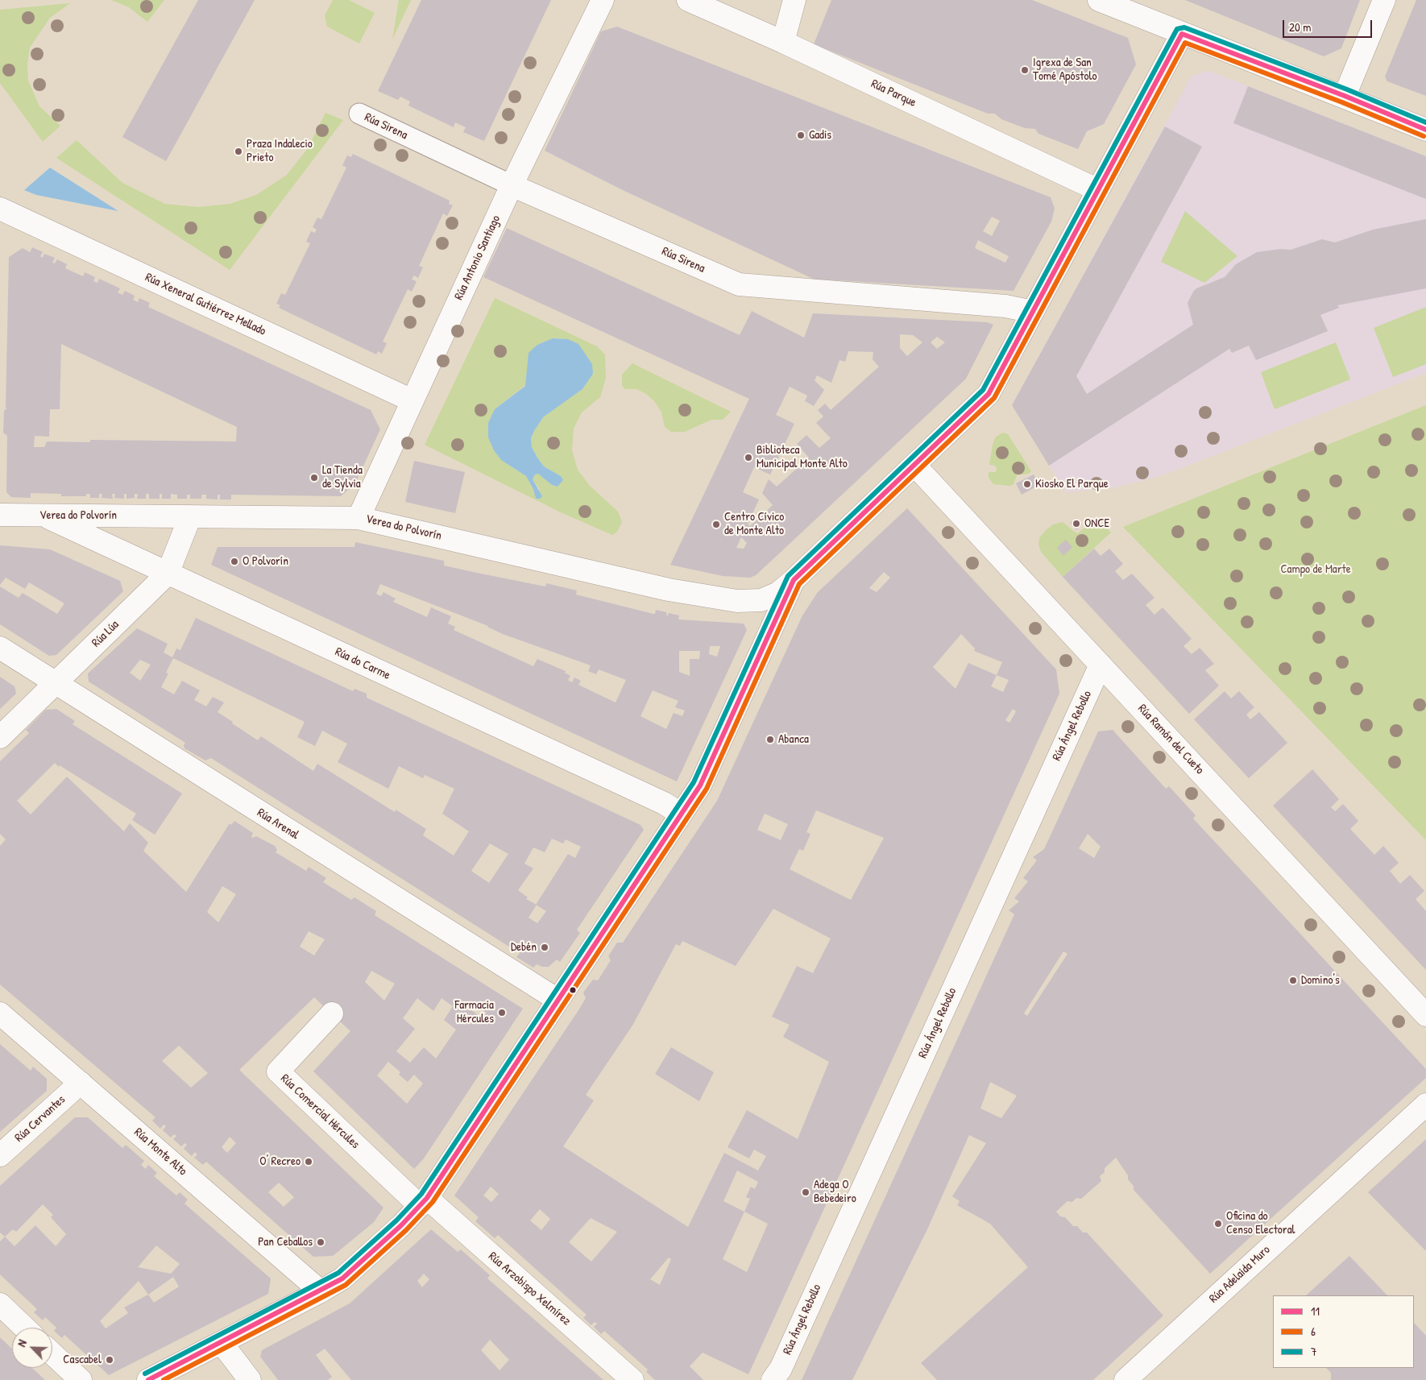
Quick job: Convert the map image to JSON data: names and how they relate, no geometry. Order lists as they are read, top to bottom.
{
  "streets": {
    "street": [
      "Rúa Parque",
      "Rúa Sirena",
      "Rúa Antonio Santiago",
      "Rúa Xeneral Gutiérrez Mellado",
      "Verea do Polvorín",
      "Rúa Lúa",
      "Rúa do Carme",
      "Rúa Ángel Rebollo",
      "Rúa Ramón del Cueto",
      "Rúa Arenal",
      "Rúa Comercial Hércules",
      "Rúa Cervantes",
      "Rúa Monte Alto",
      "Rúa Adelaida Muro",
      "Rúa Arzobispo Xelmírez"
    ]
  },
  "crossings": [
    ["Rúa Parque", "Verea do Polvorín"],
    ["Rúa Sirena", "Rúa Antonio Santiago"],
    ["Rúa Sirena", "Verea do Polvorín"],
    ["Rúa Antonio Santiago", "Rúa Xeneral Gutiérrez Mellado"],
    ["Rúa Antonio Santiago", "Verea do Polvorín"],
    ["Verea do Polvorín", "Rúa Lúa"],
    ["Verea do Polvorín", "Rúa do Carme"],
    ["Verea do Polvorín", "Rúa Ramón del Cueto"],
    ["Rúa Lúa", "Rúa do Carme"],
    ["Rúa Lúa", "Rúa Arenal"],
    ["Rúa Ángel Rebollo", "Rúa Ramón del Cueto"],
    ["Rúa Comercial Hércules", "Rúa Arzobispo Xelmírez"],
    ["Rúa Cervantes", "Rúa Monte Alto"]
  ],
  "parks": ["Campo de Marte"],
  "places": [
    "Igrexa de San Tomé Apóstolo",
    "Gadis",
    "Praza Indalecio Prieto",
    "Biblioteca Municipal Monte Alto",
    "La Tienda de Sylvia",
    "Kiosko El Parque",
    "ONCE",
    "Centro Cívico de Monte Alto",
    "O Polvorín",
    "Abanca",
    "Debén",
    "Domino's",
    "Farmacia Hércules",
    "O' Recreo",
    "Adega O Bebedeiro",
    "Oficina do Censo Electoral",
    "Pan Ceballos",
    "Cascabel"
  ],
  "lines": ["transit line 7", "transit line 11", "transit line 6"],
  "legend": ["11", "6", "7"],
  "scale_bar": "20 m",
  "north": "top left"
}
